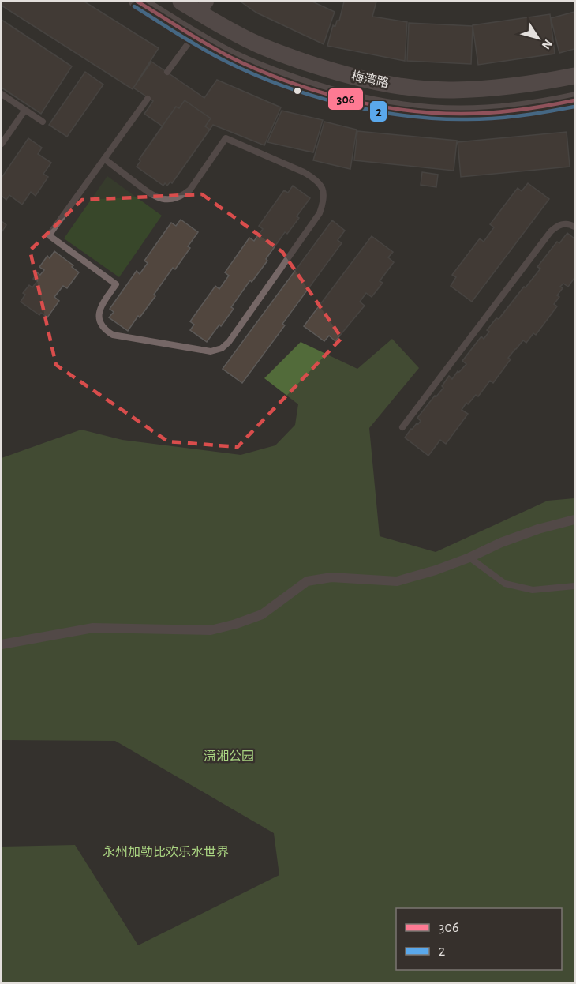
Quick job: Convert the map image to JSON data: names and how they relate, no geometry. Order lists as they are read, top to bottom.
{
  "streets": {
    "street": ["梅湾路"]
  },
  "parks": ["潇湘公园", "永州加勒比欢乐水世界"],
  "lines": ["transit line 306", "transit line 2"],
  "legend": ["306", "2"],
  "north": "bottom right"
}
